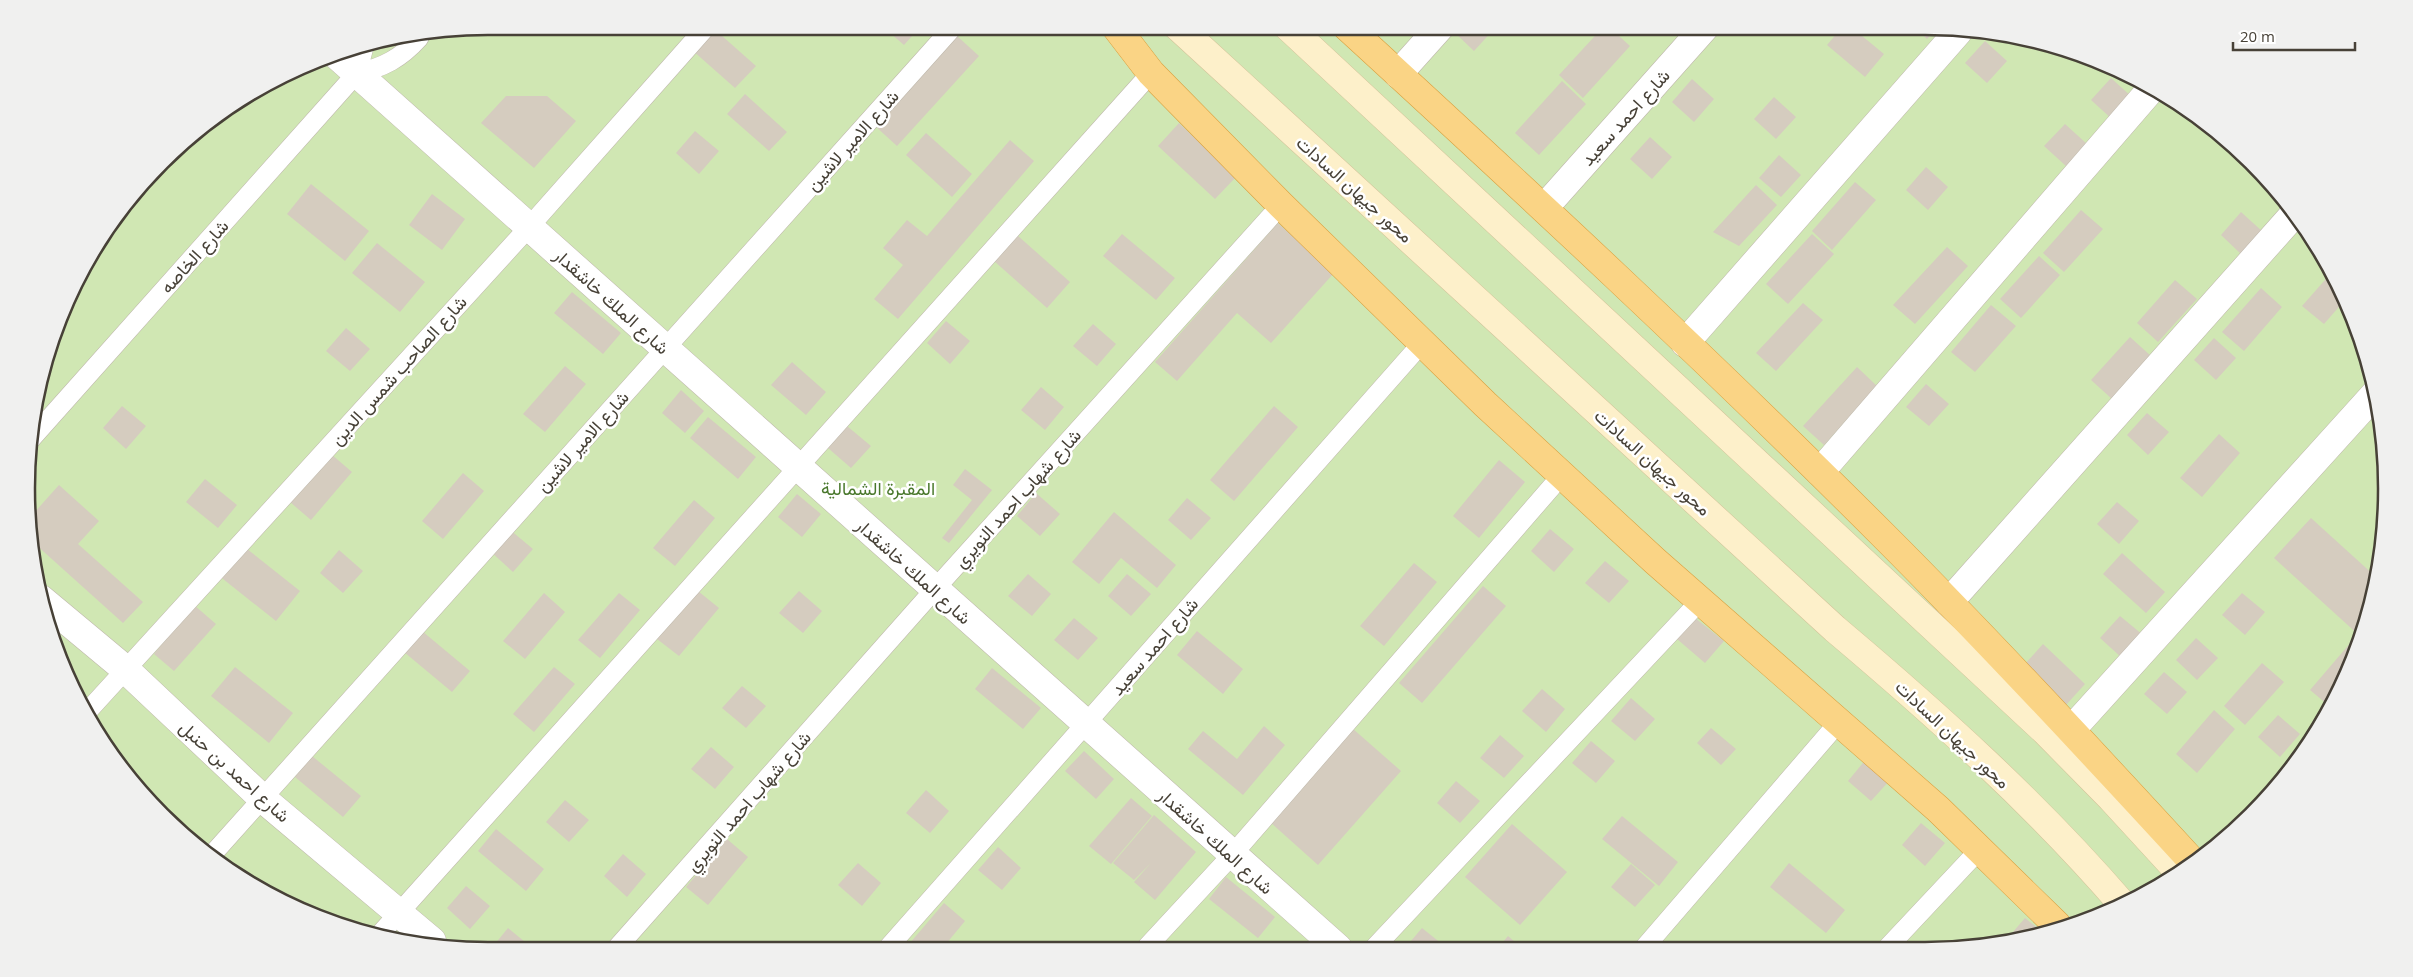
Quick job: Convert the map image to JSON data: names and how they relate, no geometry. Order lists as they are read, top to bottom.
{
  "streets": {
    "main road": ["محور جيهان السادات"],
    "street": ["شارع احمد سعيد", "شارع الملك خاشقدار", "شارع احمد بن حنبل"],
    "lane": [
      "شارع الامير لاشين",
      "شارع الخاصه",
      "شارع الصاحب شمس الدين",
      "شارع شهاب احمد النويري"
    ]
  },
  "crossings": [
    ["شارع احمد سعيد", "شارع الملك خاشقدار"],
    ["شارع الامير لاشين", "شارع الملك خاشقدار"],
    ["شارع الامير لاشين", "شارع احمد بن حنبل"],
    ["شارع الخاصه", "شارع الملك خاشقدار"],
    ["شارع الملك خاشقدار", "شارع الصاحب شمس الدين"],
    ["شارع الملك خاشقدار", "شارع شهاب احمد النويري"],
    ["شارع الصاحب شمس الدين", "شارع احمد بن حنبل"]
  ],
  "parks": ["المقبرة الشمالية"],
  "scale_bar": "20 m"
}
